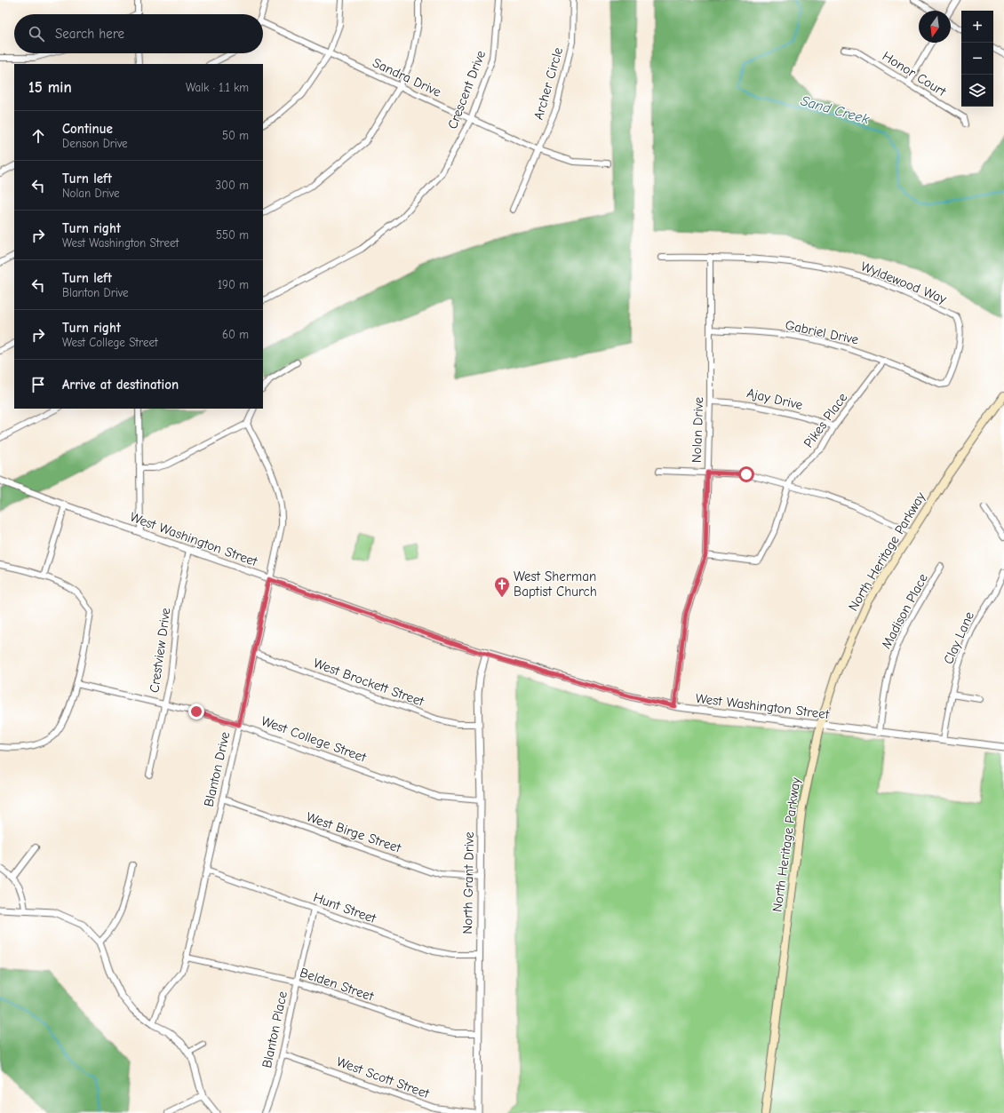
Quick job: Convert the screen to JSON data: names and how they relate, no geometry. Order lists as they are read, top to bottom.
{
  "streets": {
    "main road": ["North Heritage Parkway"],
    "street": [
      "Honor Court",
      "Sandra Drive",
      "Archer Circle",
      "Crescent Drive",
      "Wyldewood Way",
      "Gabriel Drive",
      "Ajay Drive",
      "Pikes Place",
      "Nolan Drive",
      "West Washington Street",
      "Madison Place",
      "Clay Lane",
      "Crestview Drive",
      "West Brockett Street",
      "West College Street",
      "Blanton Drive",
      "West Birge Street",
      "North Grant Drive",
      "Hunt Street",
      "Belden Street",
      "Blanton Place",
      "West Scott Street"
    ]
  },
  "crossings": [
    ["Sandra Drive", "Archer Circle"],
    ["Sandra Drive", "Crescent Drive"],
    ["Wyldewood Way", "Gabriel Drive"],
    ["Wyldewood Way", "Pikes Place"],
    ["Wyldewood Way", "Nolan Drive"],
    ["Gabriel Drive", "Pikes Place"],
    ["Gabriel Drive", "Nolan Drive"],
    ["Ajay Drive", "Pikes Place"],
    ["Ajay Drive", "Nolan Drive"],
    ["Pikes Place", "Nolan Drive"],
    ["Nolan Drive", "West Washington Street"],
    ["West Washington Street", "North Heritage Parkway"],
    ["West Washington Street", "Madison Place"],
    ["West Washington Street", "Clay Lane"],
    ["West Washington Street", "Crestview Drive"],
    ["West Washington Street", "Blanton Drive"],
    ["West Washington Street", "North Grant Drive"],
    ["Crestview Drive", "West College Street"],
    ["West Brockett Street", "Blanton Drive"],
    ["West Brockett Street", "North Grant Drive"],
    ["West College Street", "Blanton Drive"],
    ["West College Street", "North Grant Drive"],
    ["Blanton Drive", "West Birge Street"],
    ["Blanton Drive", "Hunt Street"],
    ["Blanton Drive", "Belden Street"],
    ["West Birge Street", "North Grant Drive"],
    ["North Grant Drive", "Hunt Street"],
    ["North Grant Drive", "Belden Street"],
    ["North Grant Drive", "West Scott Street"],
    ["Hunt Street", "Blanton Place"],
    ["Belden Street", "Blanton Place"],
    ["Blanton Place", "West Scott Street"]
  ],
  "water": ["Sand Creek"],
  "places": {
    "church": ["West Sherman Baptist Church"]
  },
  "north": "bottom",
  "page": {
    "map_buttons": ["+", "−"],
    "search": "Search here",
    "heading": ["15 min", "Walk · 1.1 km"],
    "list": [
      ["Continue", "Denson Drive", "50 m"],
      ["Turn left", "Nolan Drive", "300 m"],
      ["Turn right", "West Washington Street", "550 m"],
      ["Turn left", "Blanton Drive", "190 m"],
      ["Turn right", "West College Street", "60 m"],
      "Arrive at destination"
    ]
  }
}
